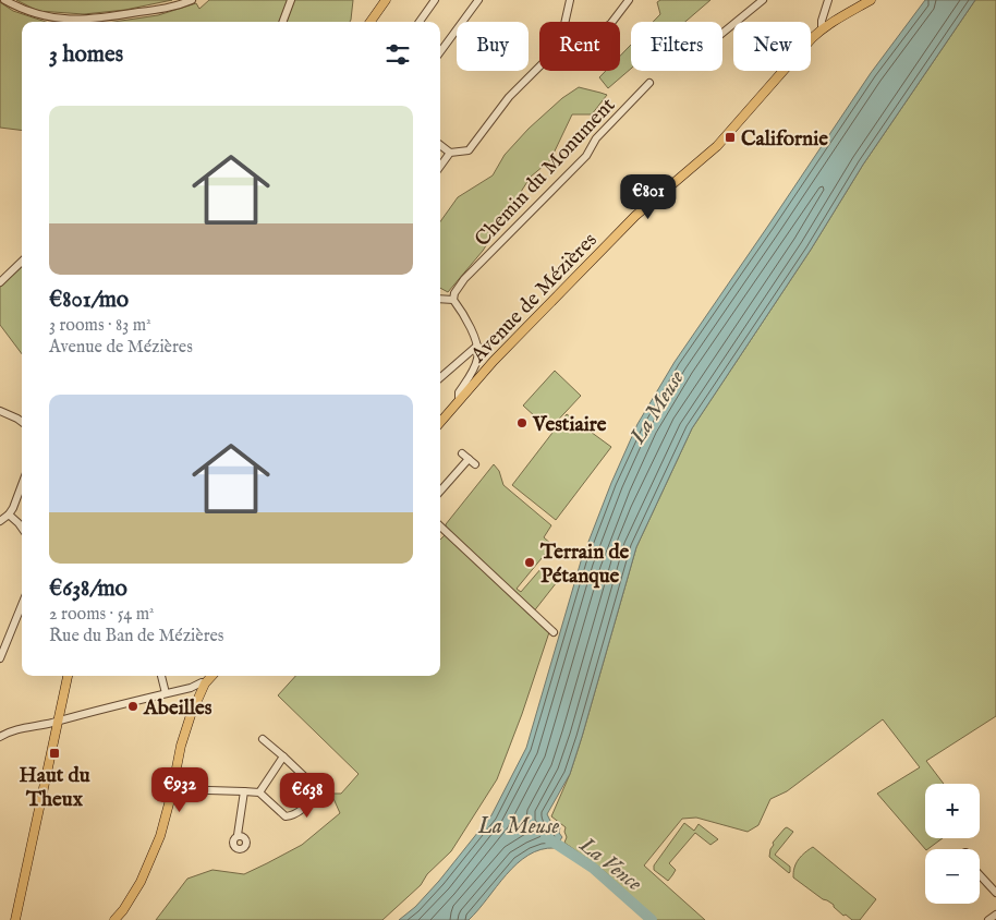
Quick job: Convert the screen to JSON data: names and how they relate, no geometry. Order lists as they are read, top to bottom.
{
  "streets": {
    "main road": ["Avenue de Mézières"],
    "street": ["Chemin du Monument"]
  },
  "water": ["La Meuse", "La Vence"],
  "places": {
    "transit": ["Californie", "Haut du Theux"],
    "other": ["Vestiaire", "Terrain de Pétanque", "Abeilles"]
  },
  "page": {
    "chip": [
      "Buy",
      "Rent",
      "Filters",
      "New"
    ],
    "heading": "3 homes",
    "list": [
      {
        "name": "€801/mo",
        "note": "3 rooms · 83 m² · Avenue de Mézières"
      },
      {
        "name": "€638/mo",
        "note": "2 rooms · 54 m² · Rue du Ban de Mézières"
      }
    ],
    "price": ["€801", "€932", "€638"],
    "map_buttons": ["+", "−"]
  }
}
